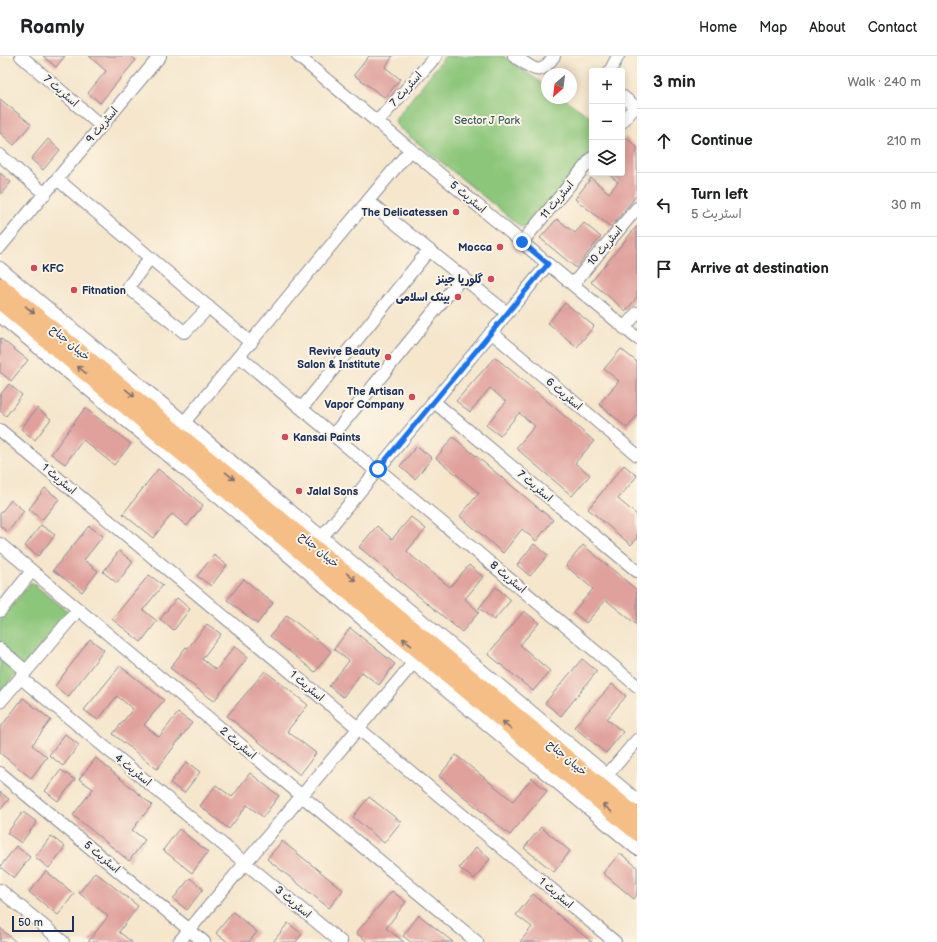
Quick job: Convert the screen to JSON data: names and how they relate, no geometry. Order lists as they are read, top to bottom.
{
  "streets": {
    "main road": ["خیبان جناح"],
    "street": [
      "اسٹریٹ 7",
      "اسٹریٹ 9",
      "اسٹریٹ 5",
      "اسٹریٹ 11",
      "اسٹریٹ 10",
      "اسٹریٹ 6",
      "اسٹریٹ 1",
      "اسٹریٹ 8",
      "اسٹریٹ 2",
      "اسٹریٹ 4",
      "اسٹریٹ 3"
    ]
  },
  "crossings": [
    ["اسٹریٹ 7", "اسٹریٹ 9"],
    ["اسٹریٹ 7", "اسٹریٹ 5"],
    ["اسٹریٹ 5", "اسٹریٹ 11"],
    ["اسٹریٹ 5", "اسٹریٹ 10"],
    ["اسٹریٹ 4", "اسٹریٹ 3"]
  ],
  "parks": ["Sector J Park"],
  "places": [
    "The Delicatessen",
    "Mocca",
    "KFC",
    "گلوریا جینز",
    "Fitnation",
    "بینک اسلامی",
    "Revive Beauty Salon & Institute",
    "The Artisan Vapor Company",
    "Kansai Paints",
    "Jalal Sons"
  ],
  "scale_bar": "50 m",
  "north": "bottom left",
  "page": {
    "header": "Roamly",
    "nav": [
      "Home",
      "Map",
      "About",
      "Contact"
    ],
    "heading": ["3 min", "Walk · 240 m"],
    "map_buttons": ["+", "−"],
    "list": [
      ["Continue", "210 m"],
      ["Turn left", "اسٹریٹ 5", "30 m"],
      "Arrive at destination"
    ],
    "scale": "50 m"
  }
}
